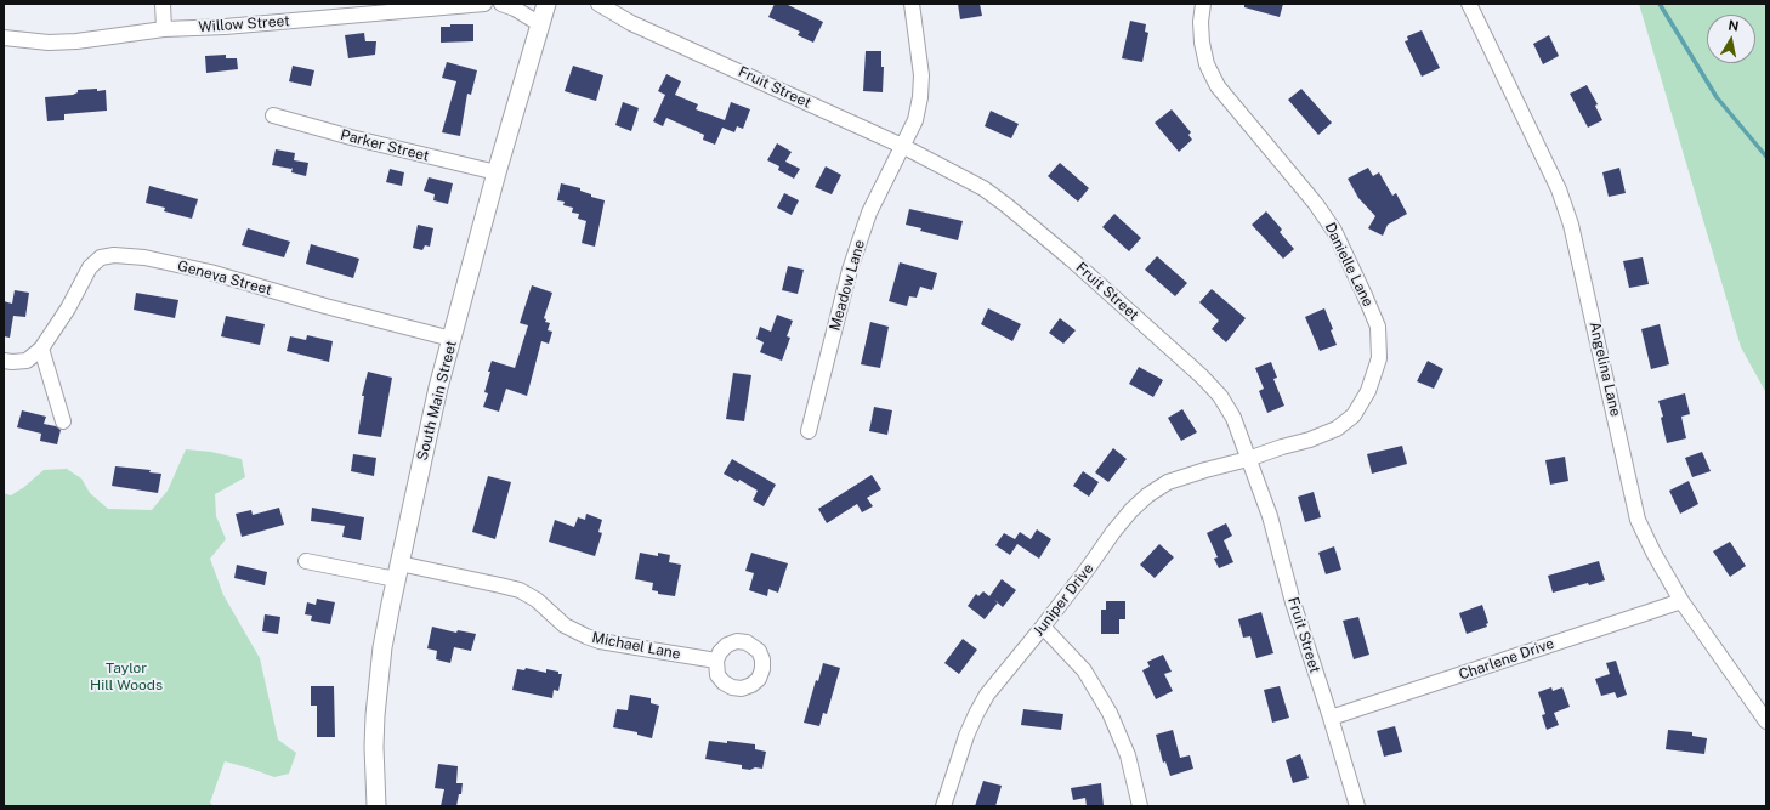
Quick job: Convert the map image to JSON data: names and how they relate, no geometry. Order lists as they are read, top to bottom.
{
  "streets": {
    "main road": ["South Main Street"],
    "street": [
      "Willow Street",
      "Fruit Street",
      "Parker Street",
      "Danielle Lane",
      "Geneva Street",
      "Meadow Lane",
      "Angelina Lane",
      "Juniper Drive",
      "Michael Lane",
      "Charlene Drive"
    ]
  },
  "crossings": [
    ["Fruit Street", "Danielle Lane"],
    ["Fruit Street", "Meadow Lane"],
    ["Fruit Street", "Juniper Drive"],
    ["Fruit Street", "Charlene Drive"],
    ["Parker Street", "South Main Street"],
    ["Danielle Lane", "Juniper Drive"],
    ["Geneva Street", "South Main Street"],
    ["Angelina Lane", "Charlene Drive"],
    ["South Main Street", "Michael Lane"]
  ],
  "parks": ["Taylor Hill Woods"],
  "north": "top"
}
